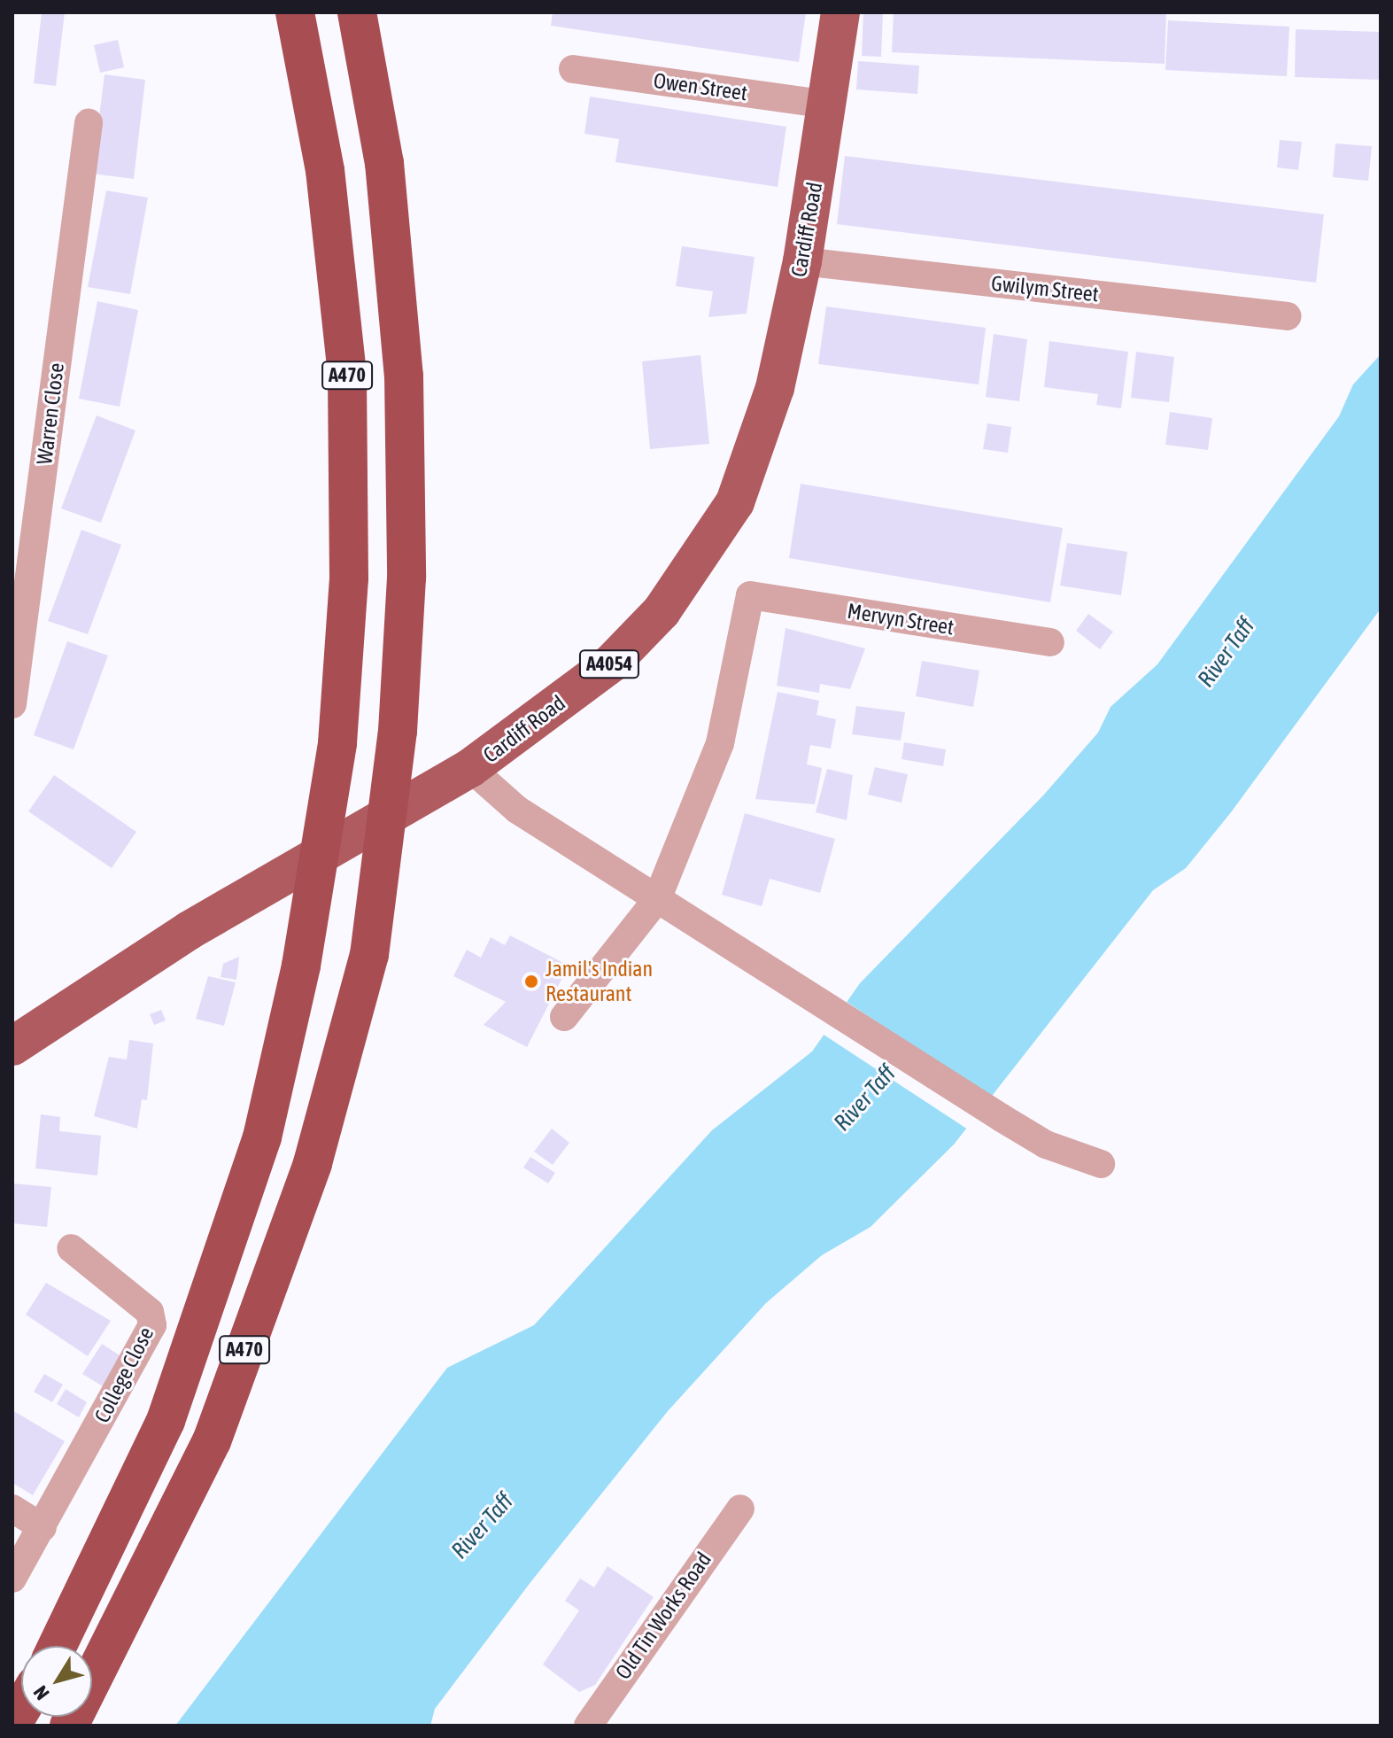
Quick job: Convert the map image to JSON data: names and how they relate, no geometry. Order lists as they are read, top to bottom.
{
  "streets": {
    "highway": ["A470"],
    "main road": ["Cardiff Road", "A4054"],
    "street": [
      "Owen Street",
      "Gwilym Street",
      "Warren Close",
      "Mervyn Street",
      "College Close",
      "Old Tin Works Road"
    ]
  },
  "crossings": [
    ["Owen Street", "Cardiff Road"],
    ["Cardiff Road", "Gwilym Street"]
  ],
  "water": ["River Taff"],
  "places": ["Jamil's Indian Restaurant"],
  "north": "bottom left"
}
